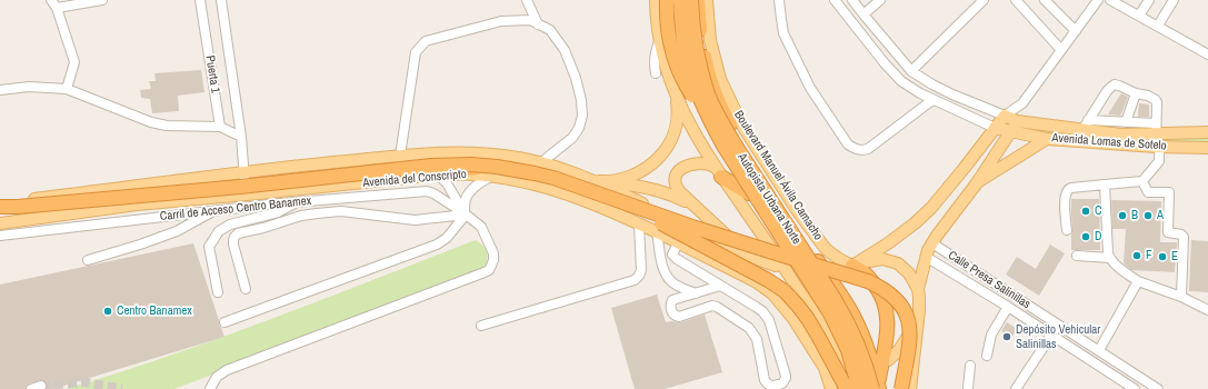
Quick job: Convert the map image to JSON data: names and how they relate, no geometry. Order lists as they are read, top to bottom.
{
  "streets": {
    "highway": ["Boulevard Manuel Ávila Camacho", "Autopista Urbana Norte"],
    "main road": ["Avenida Lomas de Sotelo", "Avenida del Conscripto"],
    "street": ["Puerta 1", "Carril de Acceso Centro Banamex", "Calle Presa Salinillas"]
  },
  "crossings": [
    ["Puerta 1", "Avenida del Conscripto"],
    ["Puerta 1", "Carril de Acceso Centro Banamex"],
    ["Boulevard Manuel Ávila Camacho", "Autopista Urbana Norte"]
  ],
  "places": [
    "C",
    "B",
    "A",
    "D",
    "F",
    "E",
    "Centro Banamex",
    "Depósito Vehicular Salinillas"
  ]
}
